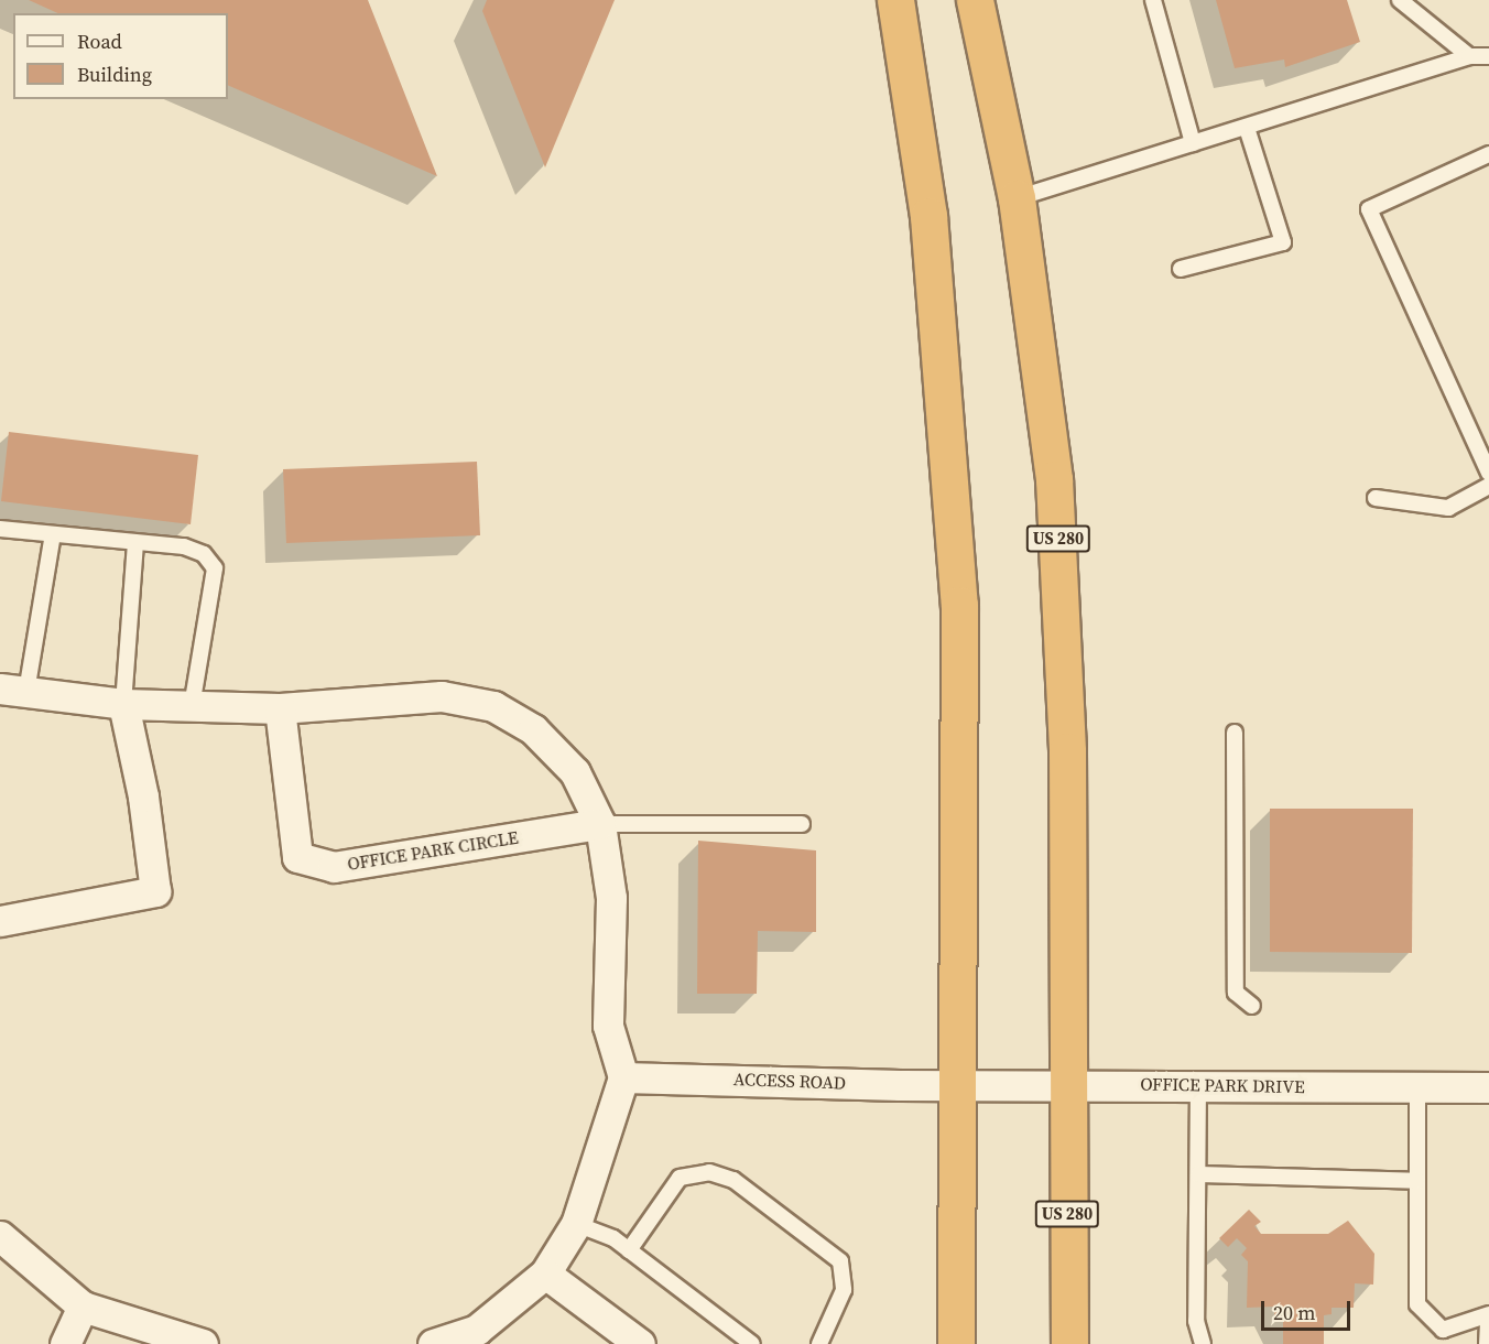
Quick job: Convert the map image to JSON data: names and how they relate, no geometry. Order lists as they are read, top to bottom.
{
  "streets": {
    "highway": ["US 280"],
    "street": ["OFFICE PARK CIRCLE", "ACCESS ROAD", "OFFICE PARK DRIVE"]
  },
  "crossings": [
    ["US 280", "OFFICE PARK DRIVE"],
    ["ACCESS ROAD", "OFFICE PARK DRIVE"]
  ],
  "legend": ["Road", "Building"],
  "scale_bar": "20 m"
}
